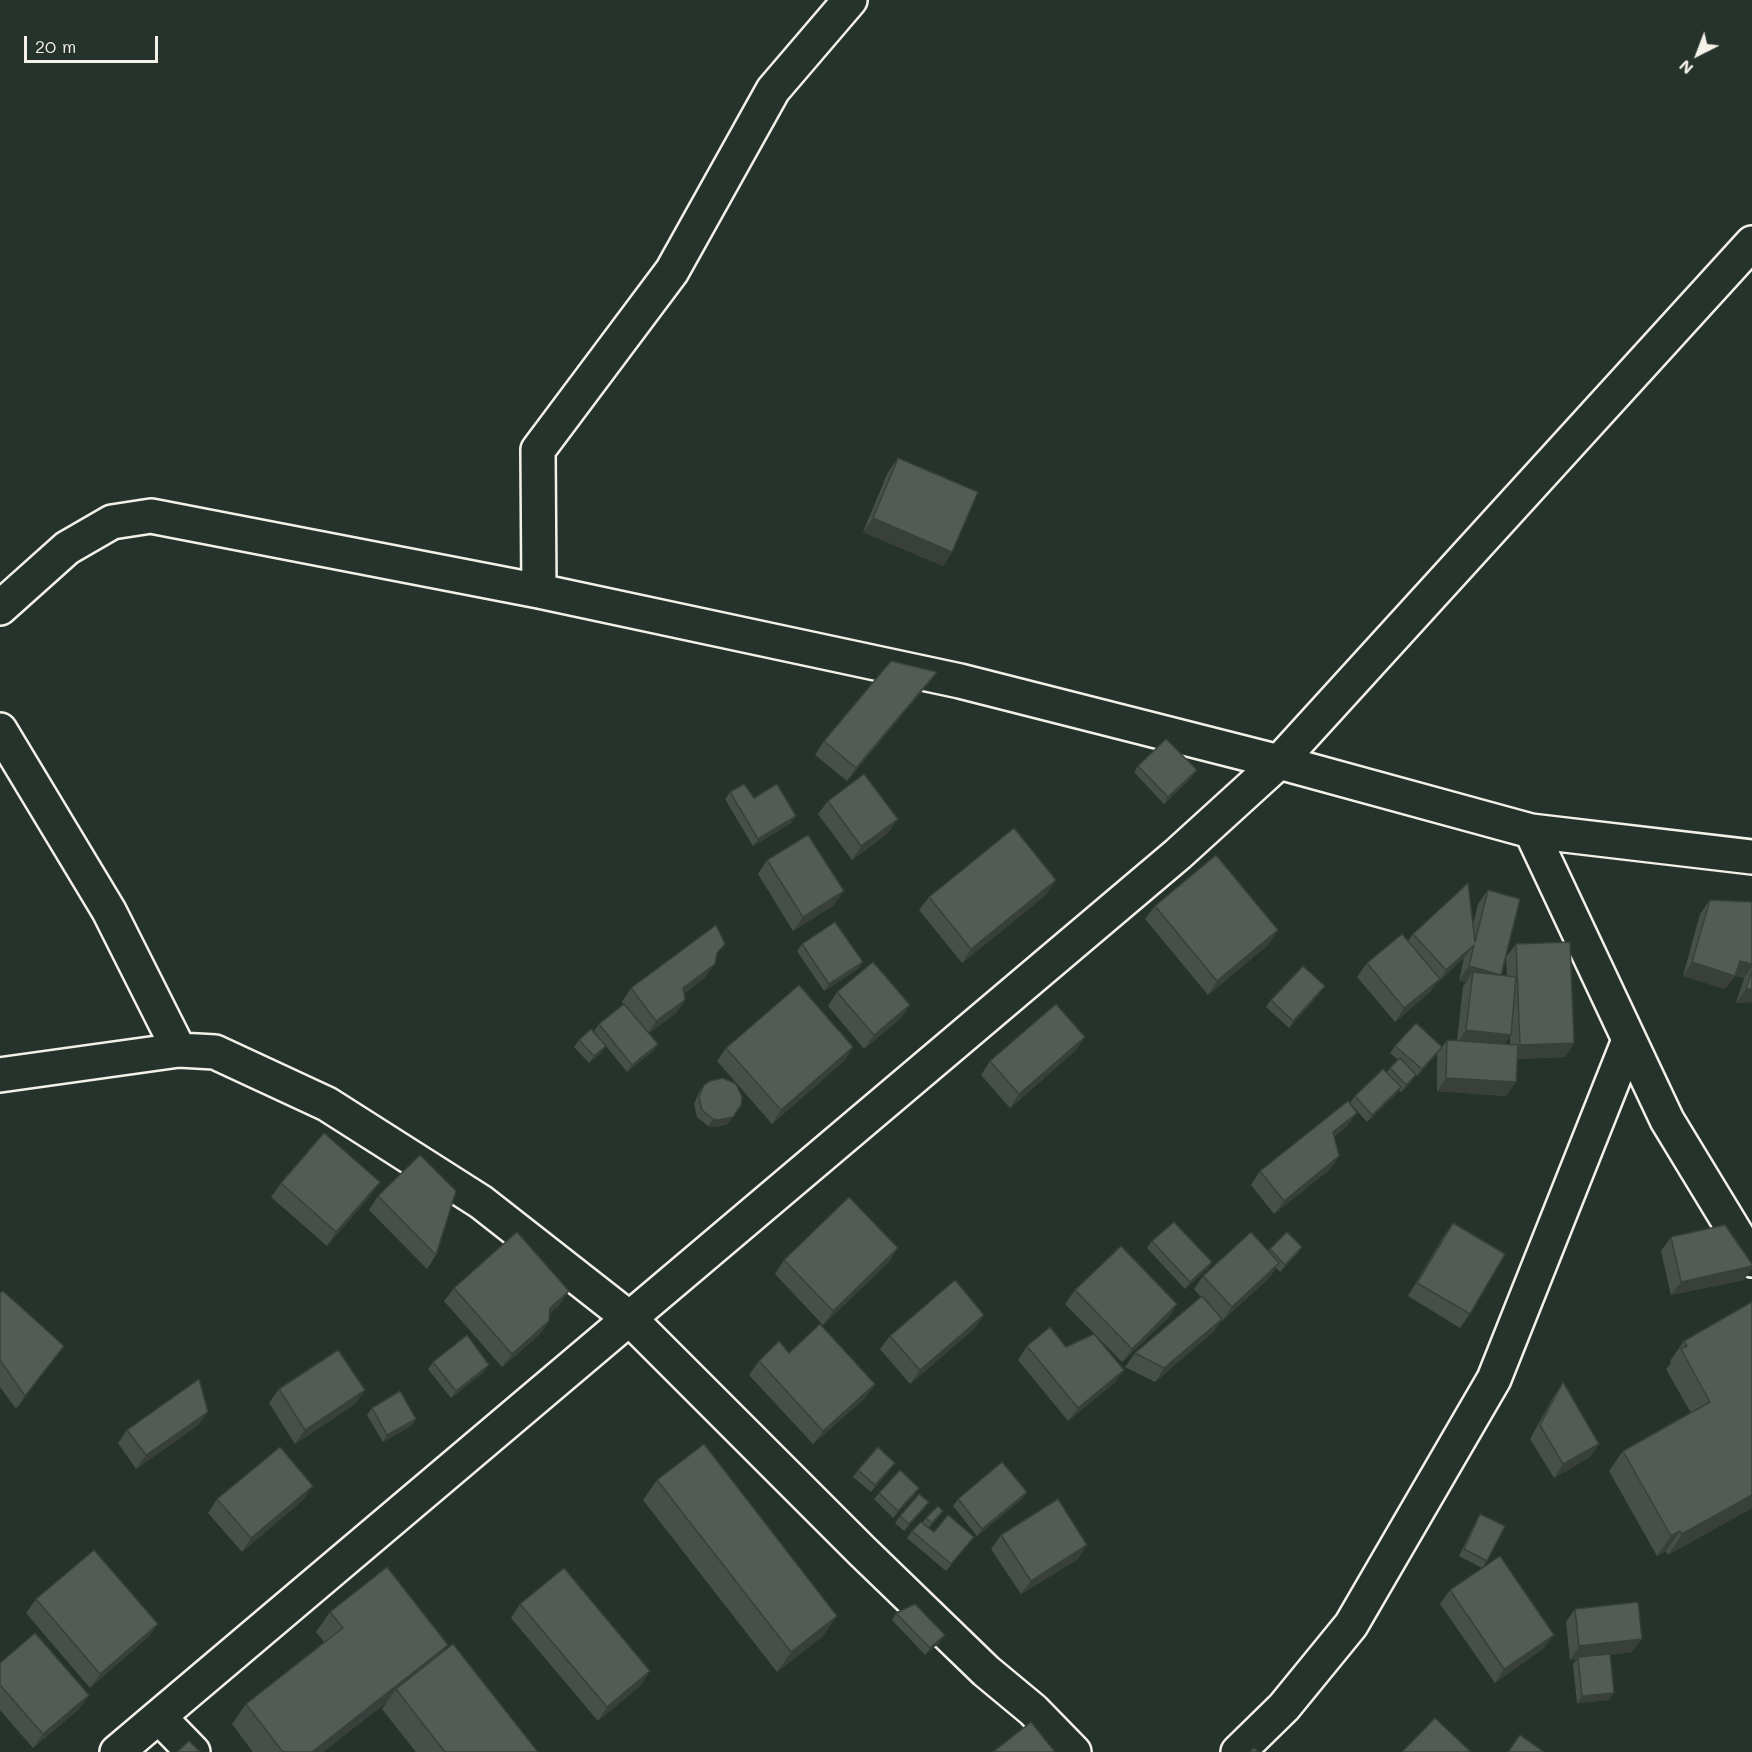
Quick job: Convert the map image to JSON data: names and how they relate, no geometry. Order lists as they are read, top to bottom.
{
  "scale_bar": "20 m",
  "north": "bottom left"
}
